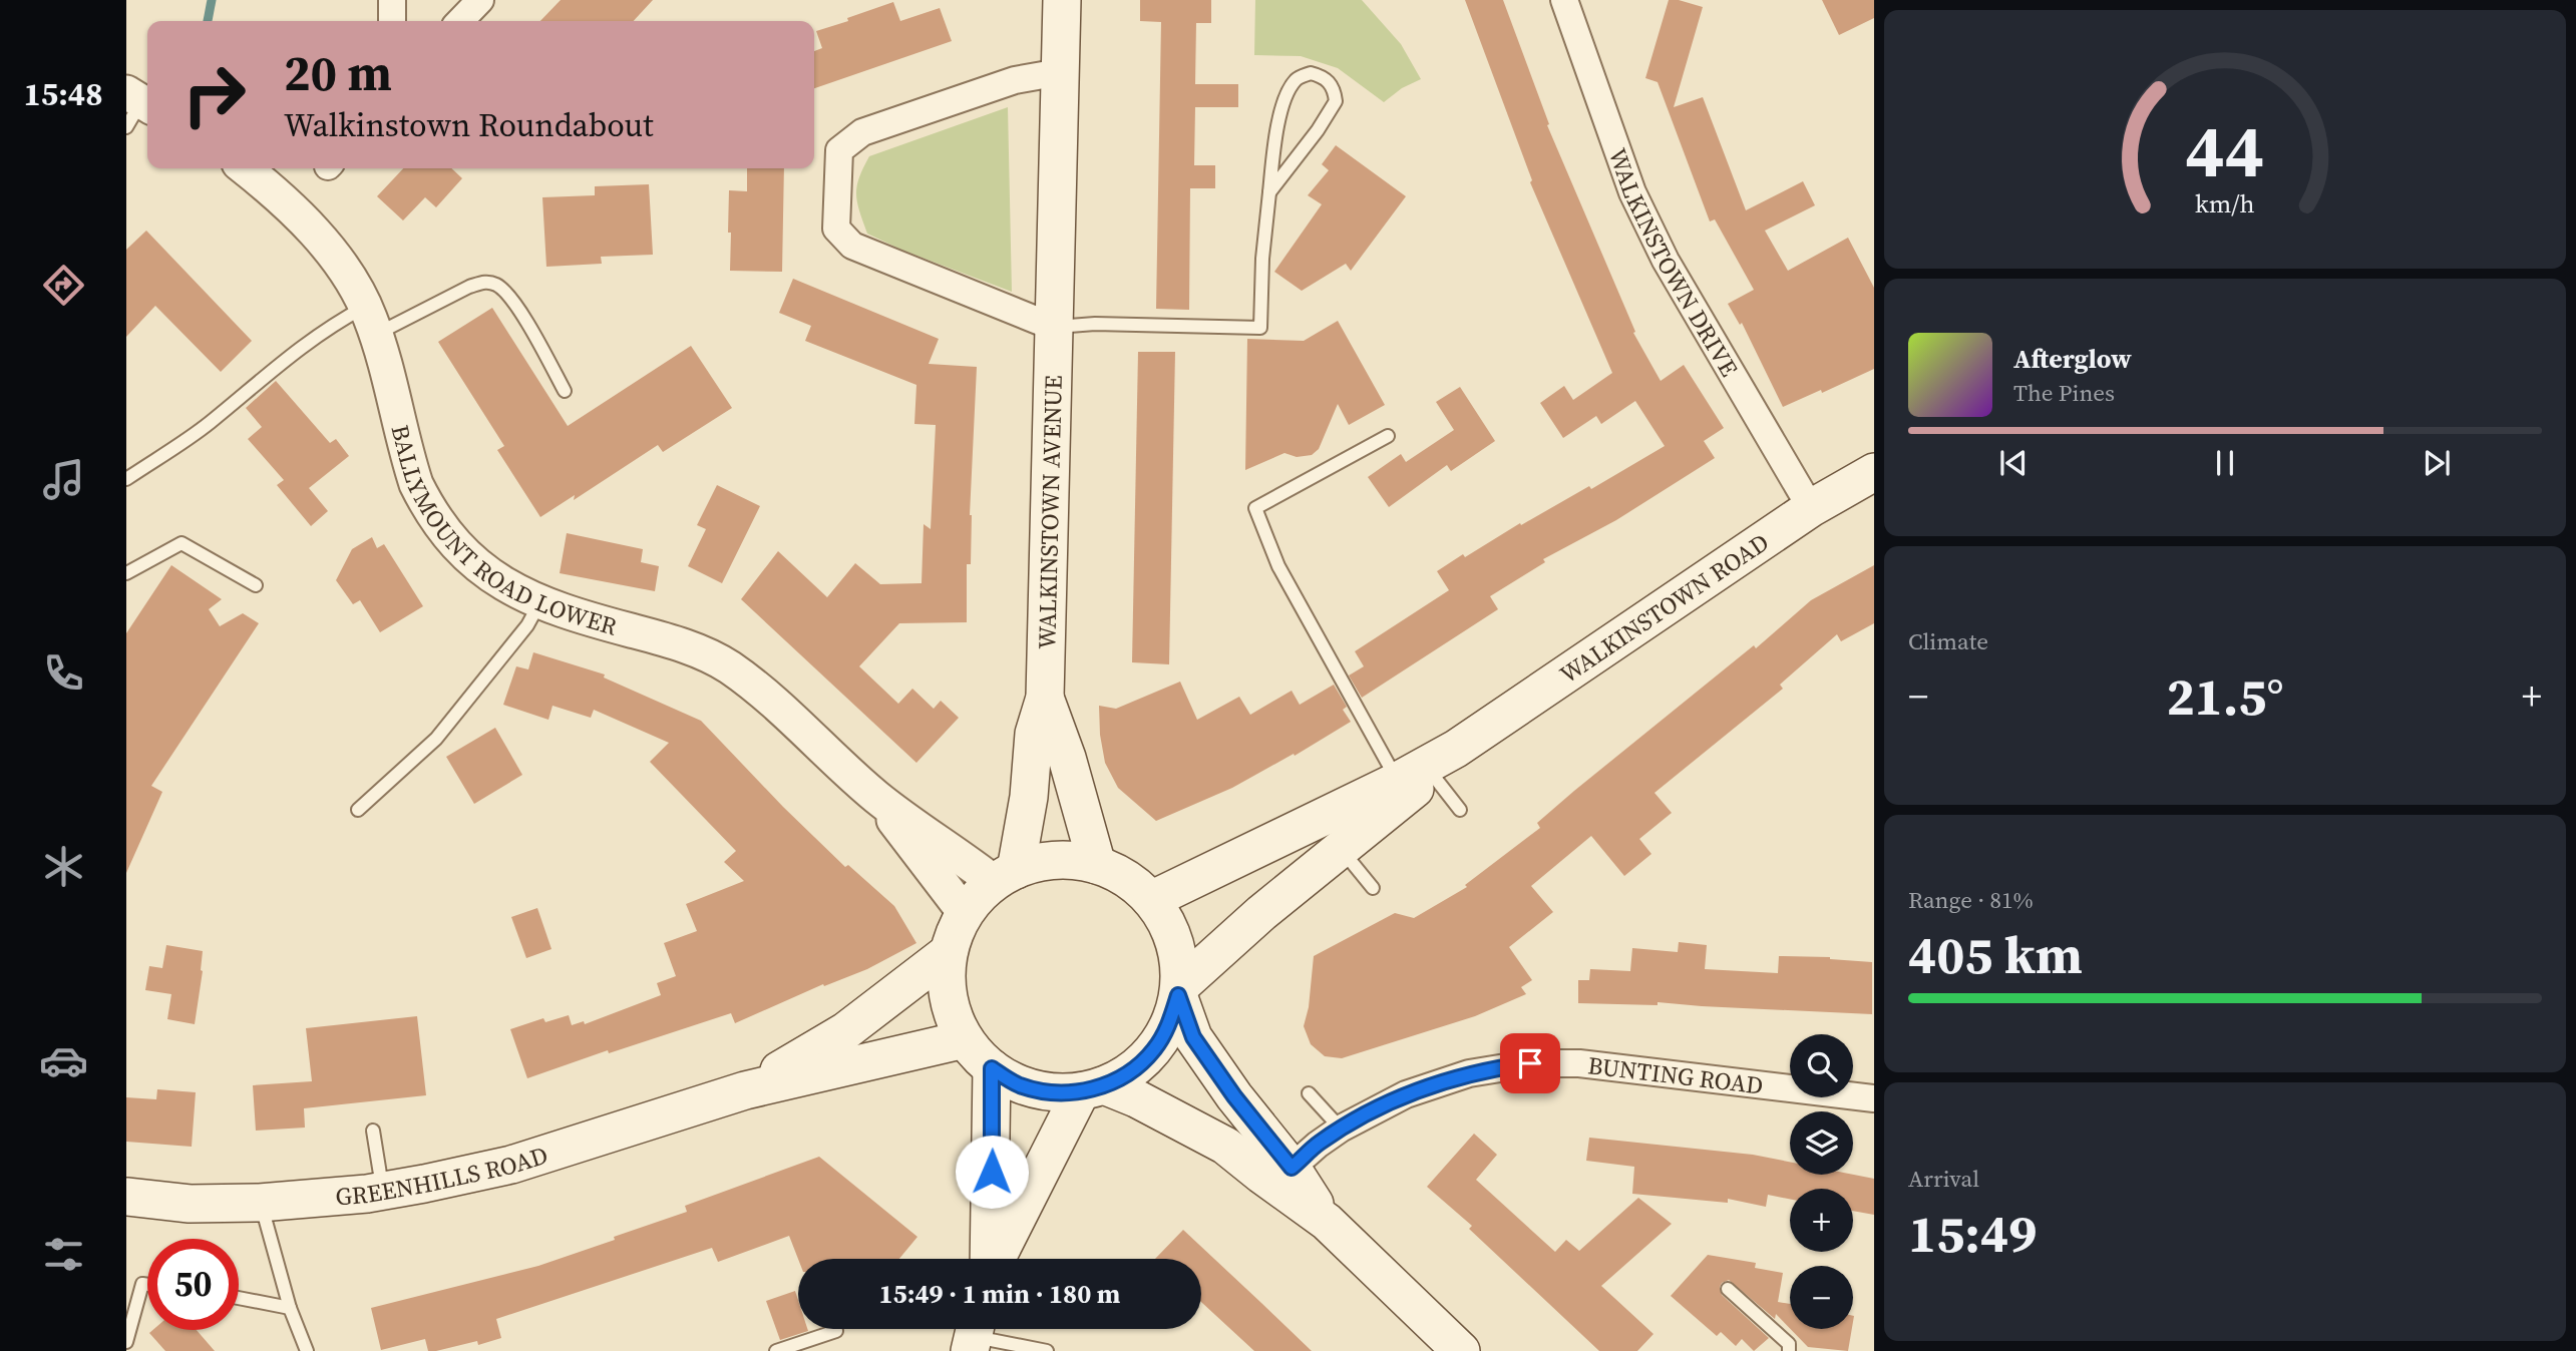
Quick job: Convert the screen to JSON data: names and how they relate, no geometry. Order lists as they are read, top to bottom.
{
  "streets": {
    "main road": ["WALKINSTOWN AVENUE", "WALKINSTOWN ROAD", "GREENHILLS ROAD"],
    "street": ["WALKINSTOWN DRIVE", "BALLYMOUNT ROAD LOWER", "BUNTING ROAD"]
  },
  "crossings": [
    ["WALKINSTOWN DRIVE", "WALKINSTOWN ROAD"],
    ["WALKINSTOWN AVENUE", "BALLYMOUNT ROAD LOWER"],
    ["WALKINSTOWN AVENUE", "WALKINSTOWN ROAD"],
    ["WALKINSTOWN AVENUE", "GREENHILLS ROAD"],
    ["BALLYMOUNT ROAD LOWER", "WALKINSTOWN ROAD"],
    ["BALLYMOUNT ROAD LOWER", "GREENHILLS ROAD"],
    ["WALKINSTOWN ROAD", "GREENHILLS ROAD"]
  ],
  "page": {
    "tabs": "15:48",
    "turn": ["20 m", "Walkinstown Roundabout"],
    "song": ["Afterglow", "The Pines"],
    "tile": [
      "Climate",
      ["Range · 81%", "405 km"],
      ["Arrival", "15:49"]
    ],
    "heat": ["−", "21.5°", "+"],
    "map_buttons": ["+", "−"],
    "limit": "50",
    "trip": "15:49 · 1 min · 180 m",
    "gauge": ["44", "km/h"]
  }
}
